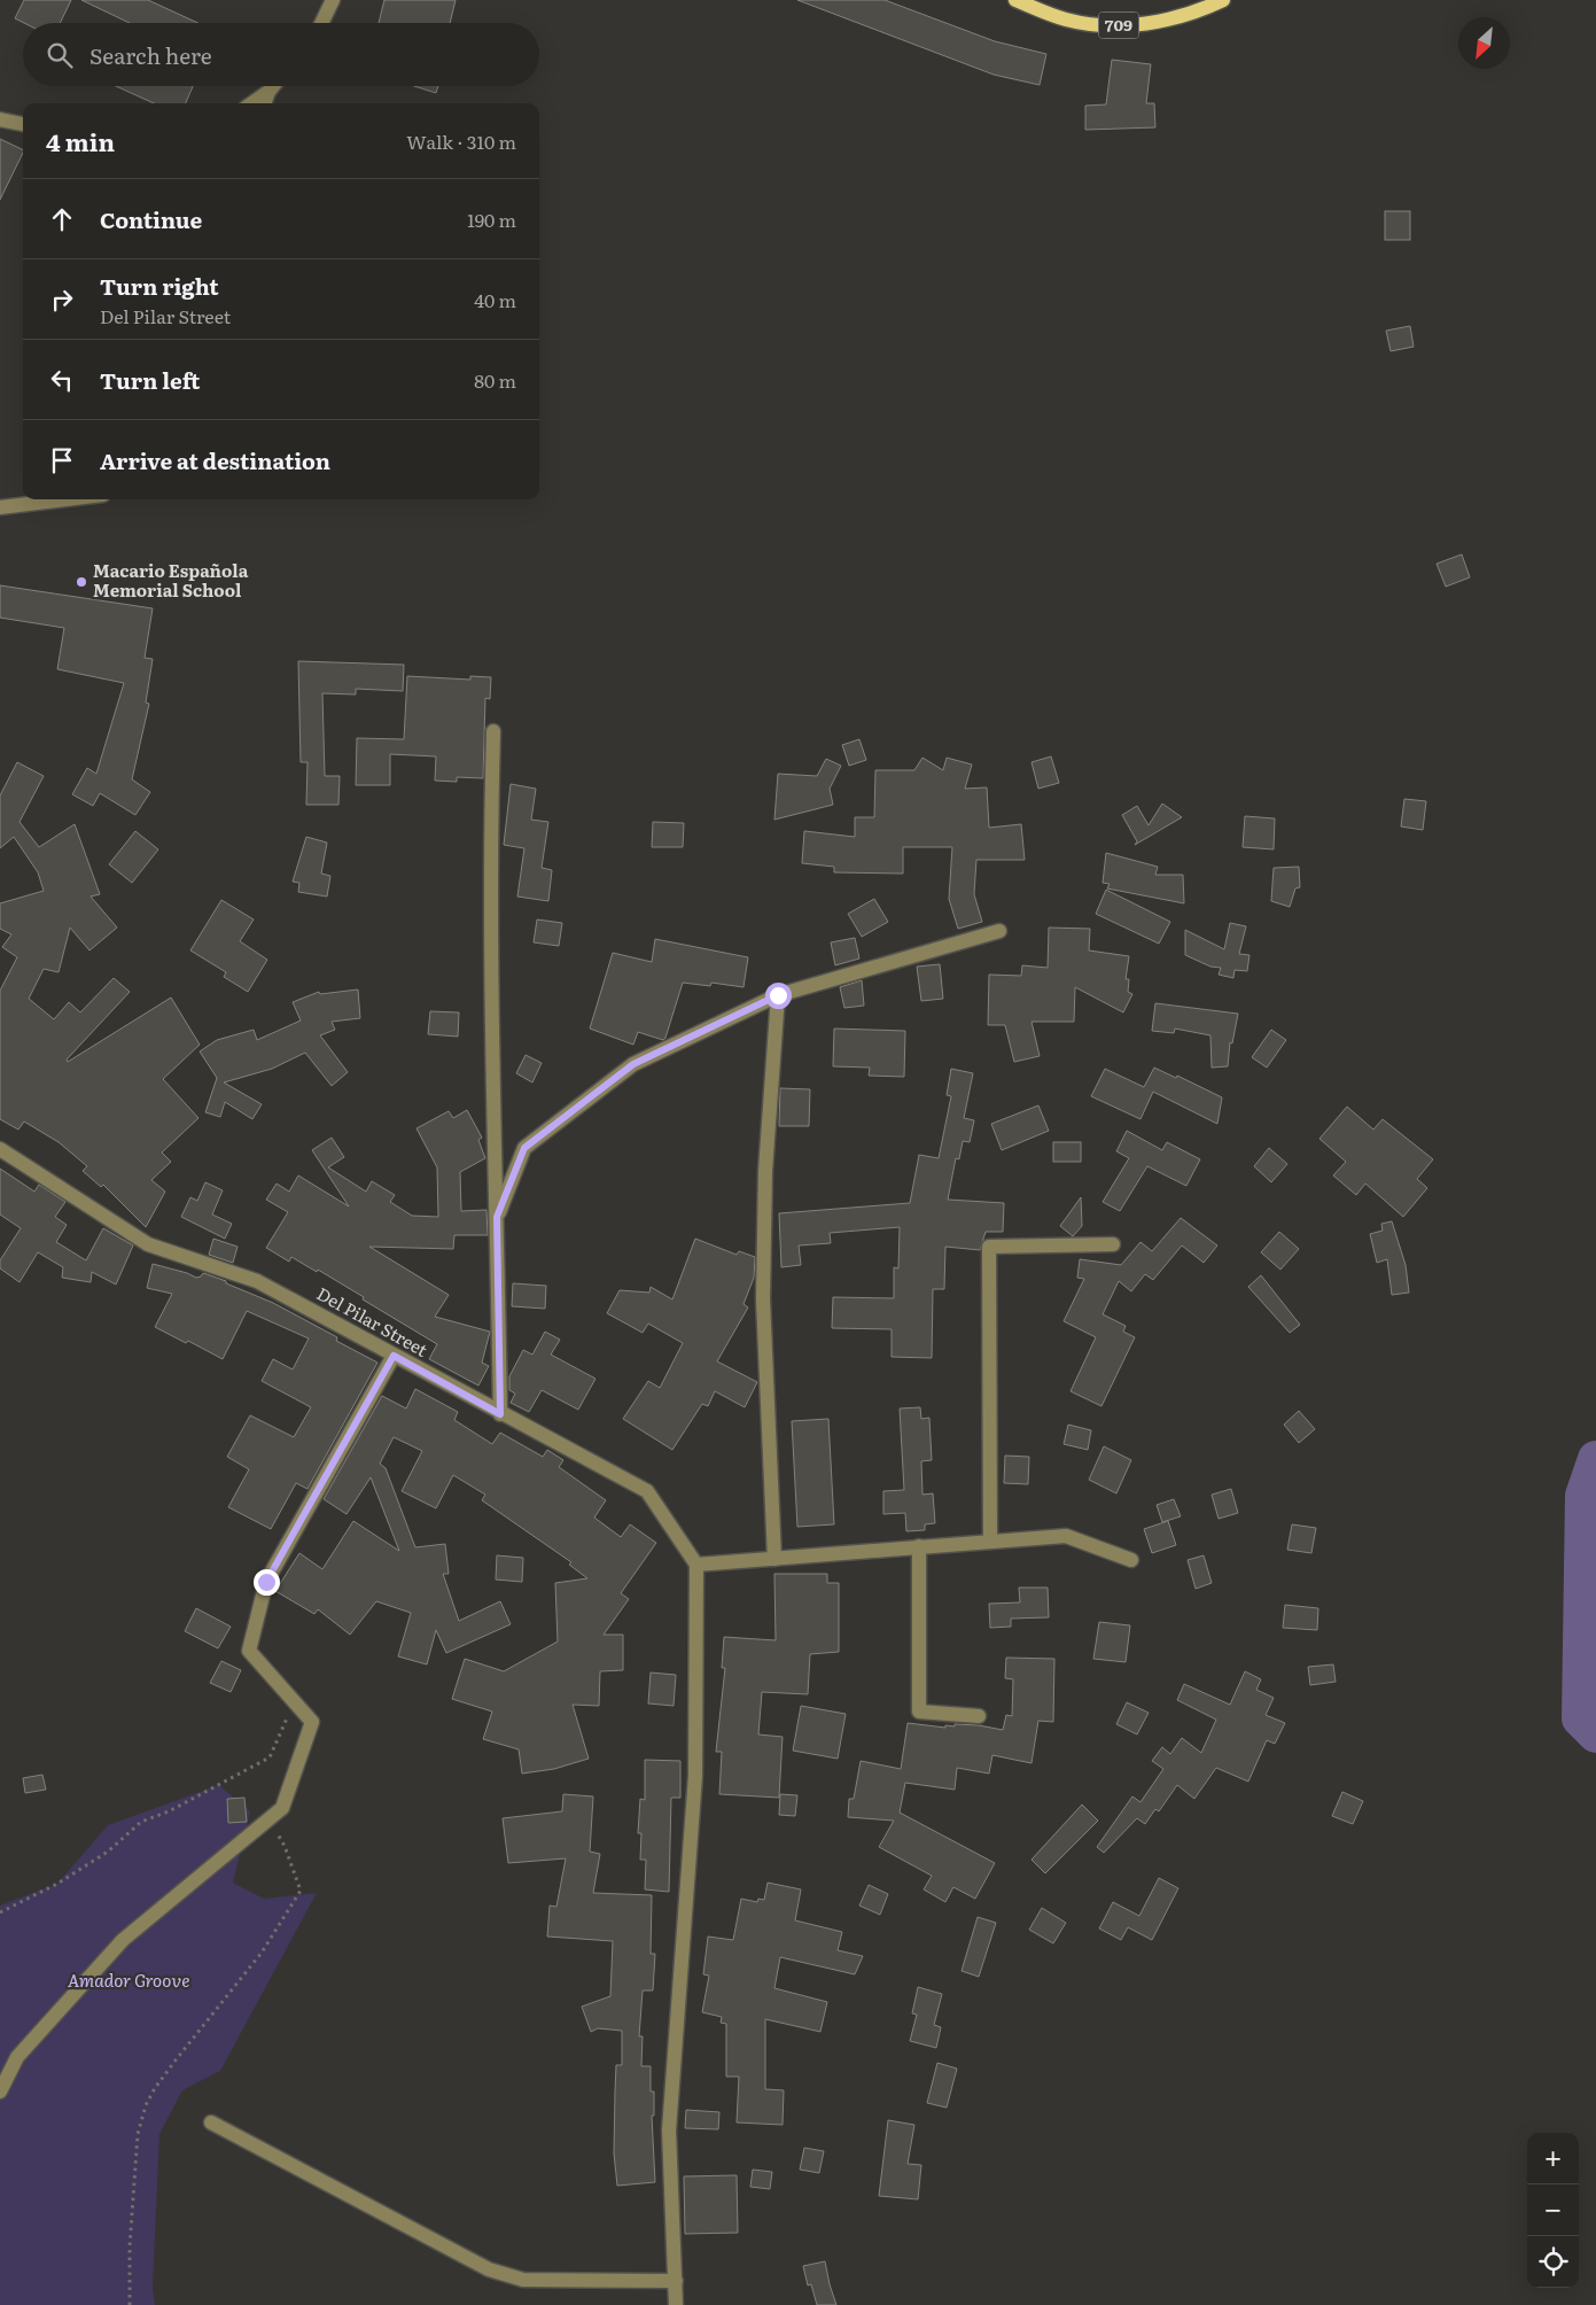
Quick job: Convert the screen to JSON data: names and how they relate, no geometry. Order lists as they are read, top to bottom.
{
  "streets": {
    "main road": ["709"],
    "street": ["Del Pilar Street"]
  },
  "parks": ["Amador Groove"],
  "places": ["Macario Española Memorial School"],
  "north": "bottom left",
  "page": {
    "search": "Search here",
    "heading": ["4 min", "Walk · 310 m"],
    "list": [
      ["Continue", "190 m"],
      ["Turn right", "Del Pilar Street", "40 m"],
      ["Turn left", "80 m"],
      "Arrive at destination"
    ],
    "map_buttons": ["+", "−"]
  }
}
